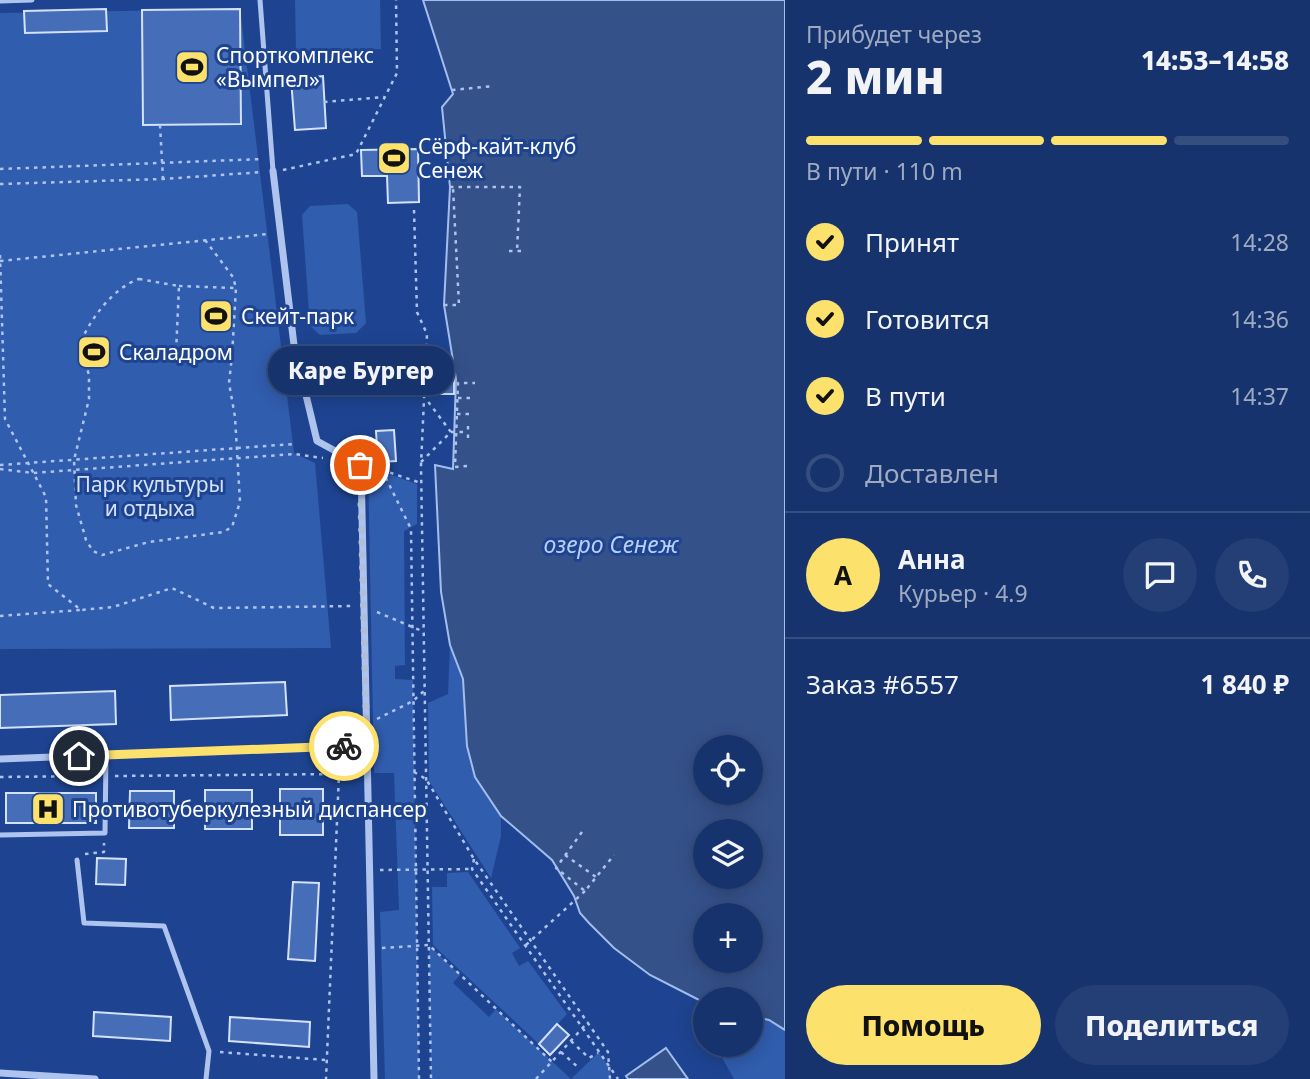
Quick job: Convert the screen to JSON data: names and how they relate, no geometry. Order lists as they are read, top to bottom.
{
  "water": ["озеро Сенеж"],
  "parks": ["Парк культуры и отдыха"],
  "places": {
    "sports": [
      "Спорткомплекс «Вымпел»",
      "Сёрф-кайт-клуб Сенеж",
      "Скейт-парк",
      "Скаладром"
    ],
    "other": ["Каре Бургер"],
    "hospital": ["Противотуберкулезный диспансер"]
  },
  "page": {
    "heading": ["2 мин", "Прибудет через", "14:53–14:58"],
    "panel": [
      "Анна",
      "Курьер · 4.9",
      "Заказ #6557",
      "1 840 ₽"
    ],
    "bar": "В пути · 110 m",
    "list": [
      ["Принят", "14:28"],
      ["Готовится", "14:36"],
      ["В пути", "14:37"],
      "Доставлен"
    ],
    "bubble": "Каре Бургер",
    "round": "А",
    "map_buttons": ["+", "−"],
    "buttons": ["Помощь", "Поделиться"]
  }
}
